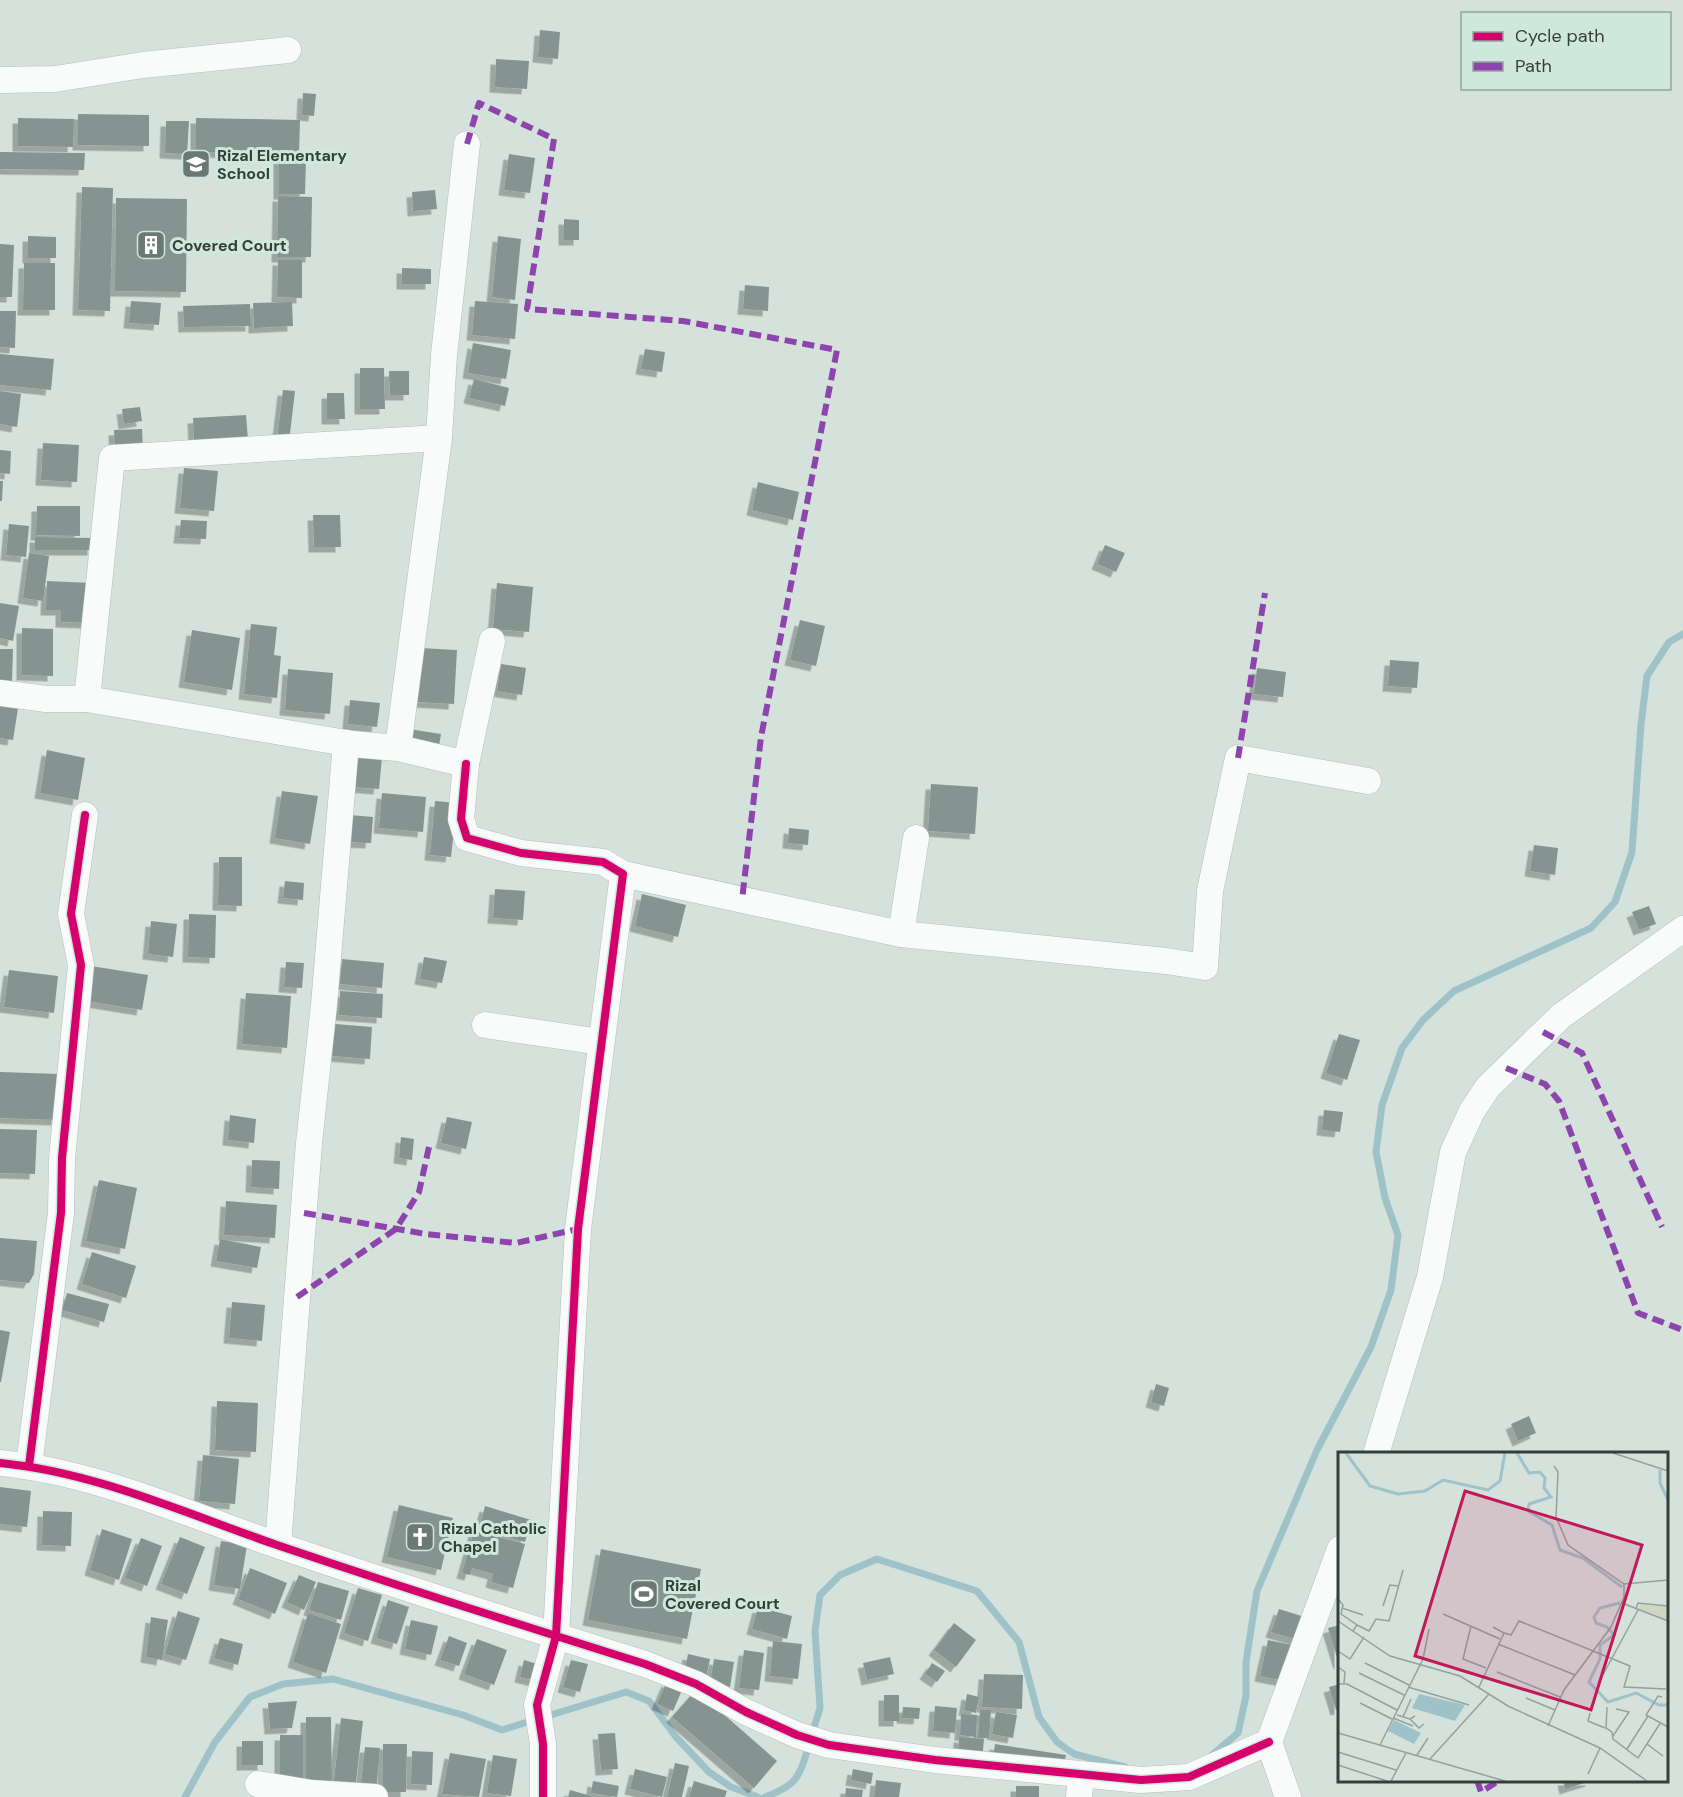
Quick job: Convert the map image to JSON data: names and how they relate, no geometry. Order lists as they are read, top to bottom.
{
  "places": {
    "school or university": ["Rizal Elementary School"],
    "building": ["Covered Court"],
    "church": ["Rizal Catholic Chapel"],
    "sports": ["Rizal Covered Court"]
  },
  "legend": ["Cycle path", "Path"]
}
